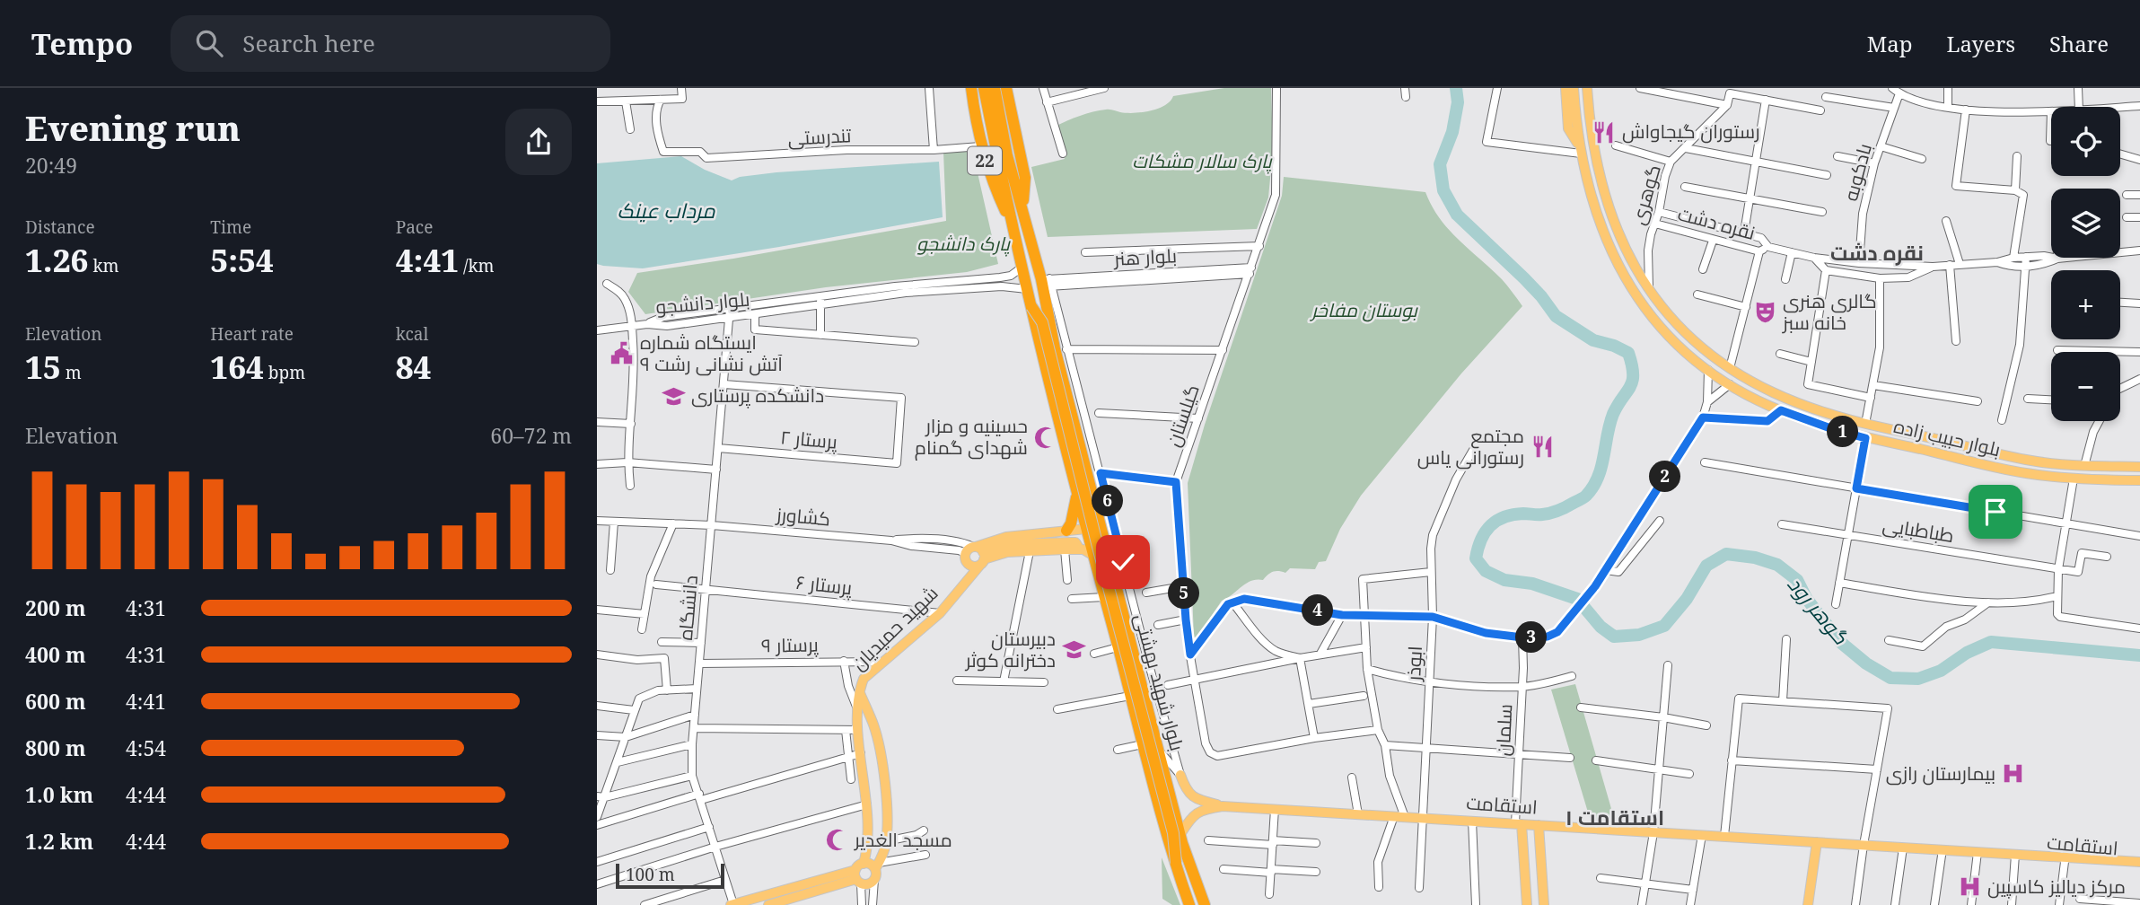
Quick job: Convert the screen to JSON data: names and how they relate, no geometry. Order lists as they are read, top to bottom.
{
  "streets": {
    "highway": ["22", "بلوار شهید بهشتی"],
    "main road": ["بلوار حبیب زاده", "شهید حمیدیان", "استقامت"],
    "street": [
      "تندرستی",
      "بادکوبه",
      "گوهری",
      "نقره دشت",
      "بلوار هنر",
      "بلوار دانشجو",
      "گیلستان",
      "پرستار ۲",
      "کشاورز",
      "طباطبایی",
      "پرستار ۶",
      "دانشگاه",
      "پرستار ۹",
      "ابوذر",
      "سلمان"
    ]
  },
  "crossings": [
    ["تندرستی", "22"],
    ["22", "بلوار شهید بهشتی"],
    ["بادکوبه", "نقره دشت"],
    ["گوهری", "نقره دشت"],
    ["گوهری", "بلوار حبیب زاده"],
    ["بلوار هنر", "گیلستان"],
    ["بلوار هنر", "بلوار شهید بهشتی"],
    ["بلوار دانشجو", "دانشگاه"],
    ["بلوار دانشجو", "بلوار شهید بهشتی"],
    ["پرستار ۲", "دانشگاه"],
    ["کشاورز", "دانشگاه"],
    ["کشاورز", "شهید حمیدیان"],
    ["پرستار ۶", "دانشگاه"],
    ["پرستار ۶", "شهید حمیدیان"],
    ["دانشگاه", "پرستار ۹"],
    ["شهید حمیدیان", "پرستار ۹"],
    ["ابوذر", "استقامت"],
    ["بلوار شهید بهشتی", "استقامت"],
    ["سلمان", "استقامت"]
  ],
  "districts": ["نقره دشت", "استقامت ۱"],
  "water": ["مرداب عینک", "گوهر رود"],
  "parks": ["پارک سالار مشکات", "پارک دانشجو", "بوستان مفاخر"],
  "places": {
    "restaurant": ["رستوران گیجاواش", "مجتمع رستورانی یاس"],
    "theatre": ["گالری هنری خانه سبز"],
    "public building": ["ایستگاه شماره ۹ آتش نشانی رشت"],
    "school or university": ["دانشکده پرستاری", "دبیرستان دخترانه کوثر"],
    "mosque": ["حسینیه و مزار شهدای گمنام", "مسجد الغدیر"],
    "hospital": ["بیمارستان رازی", "مرکز دیالیز کاسپین"]
  },
  "scale_bar": "100 m",
  "page": {
    "header": "Tempo",
    "search": "Search here",
    "nav": ["Map", "Layers", "Share"],
    "heading": ["Evening run", "20:49"],
    "map_buttons": ["+", "−"],
    "stats": [
      ["Distance", "1.26 km"],
      ["Time", "5:54"],
      ["Pace", "4:41 /km"],
      ["Elevation", "15 m"],
      ["Heart rate", "164 bpm"],
      ["kcal", "84"]
    ],
    "chart": ["Elevation", "60–72 m"],
    "pins": [
      "1",
      "2",
      "6",
      "5",
      "4",
      "3"
    ],
    "list": [
      {
        "name": "200 m",
        "note": "4:31"
      },
      {
        "name": "400 m",
        "note": "4:31"
      },
      {
        "name": "600 m",
        "note": "4:41"
      },
      {
        "name": "800 m",
        "note": "4:54"
      },
      {
        "name": "1.0 km",
        "note": "4:44"
      },
      {
        "name": "1.2 km",
        "note": "4:44"
      }
    ],
    "scale": "100 m"
  }
}
